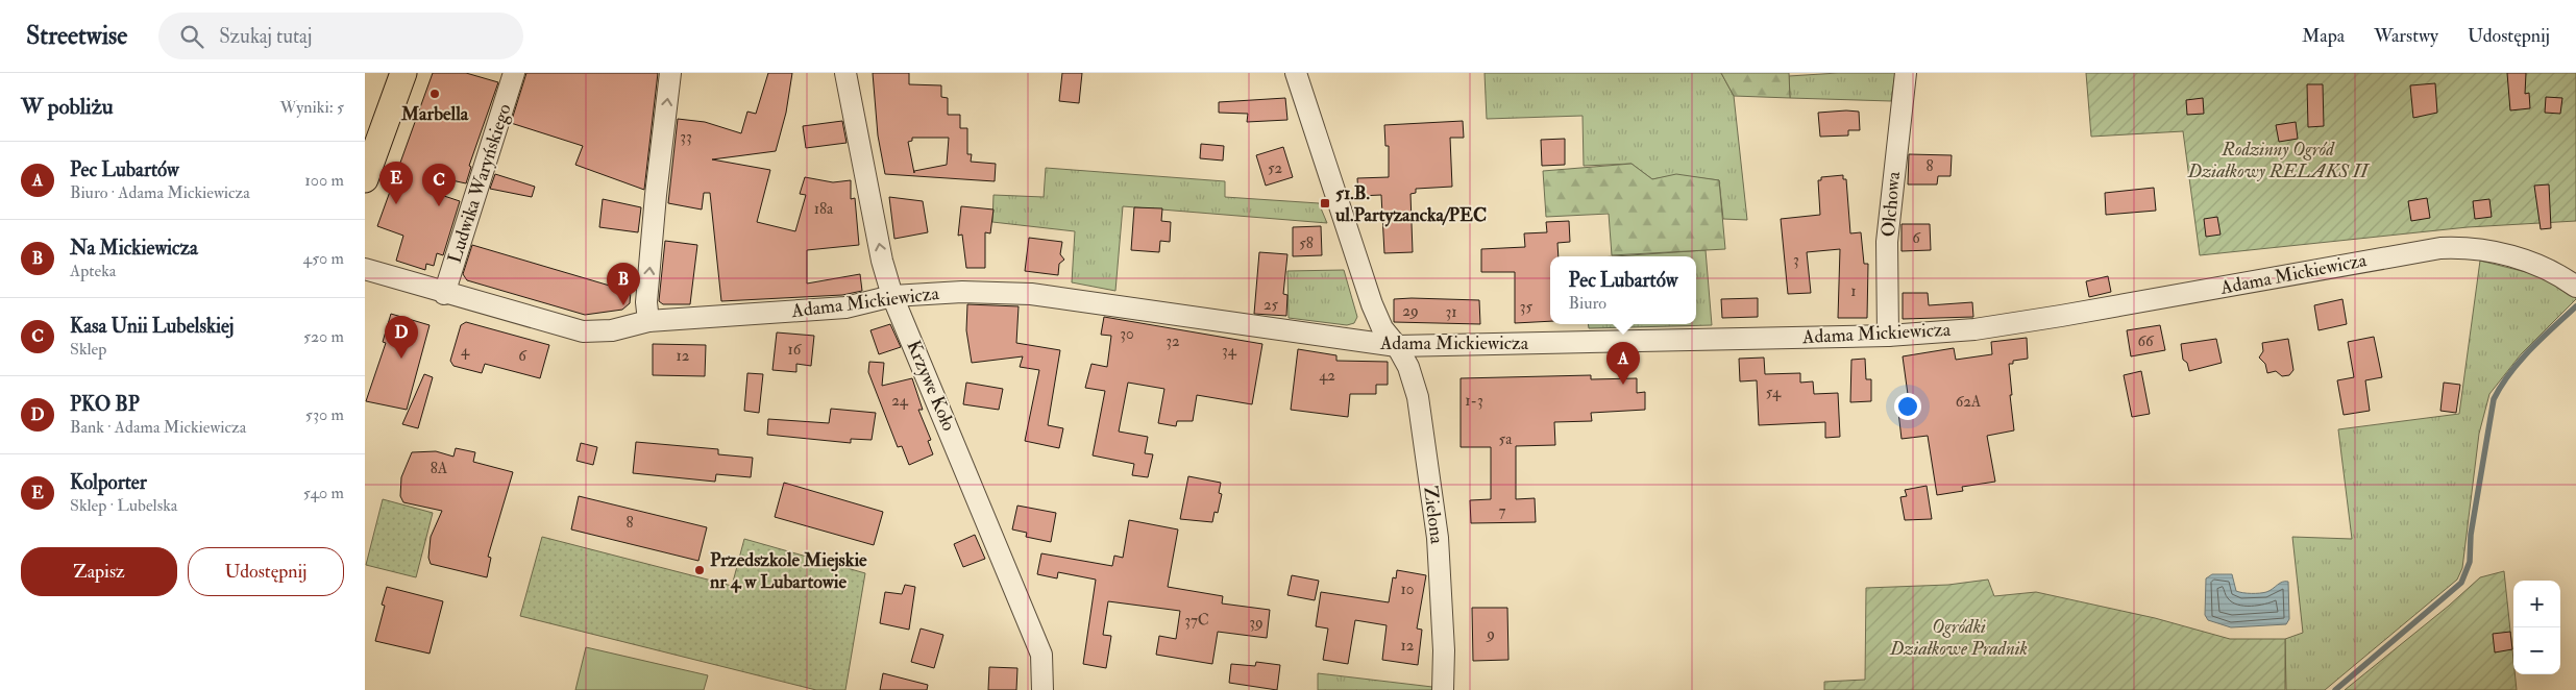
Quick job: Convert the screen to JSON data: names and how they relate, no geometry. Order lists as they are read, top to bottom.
{
  "streets": {
    "street": [
      "Ludwika Waryńskiego",
      "Olchowa",
      "Adama Mickiewicza",
      "Krzywe Koło",
      "Zielona"
    ]
  },
  "crossings": [
    ["Ludwika Waryńskiego", "Adama Mickiewicza"],
    ["Olchowa", "Adama Mickiewicza"],
    ["Adama Mickiewicza", "Krzywe Koło"],
    ["Adama Mickiewicza", "Zielona"]
  ],
  "parks": ["Rodzinny Ogród Działkowy RELAKS II", "Ogródki Działkowe Pradnik"],
  "places": {
    "other": ["Marbella", "Przedszkole Miejskie nr 4 w Lubartowie"],
    "transit": ["51.B. ul.Partyzancka/PEC"]
  },
  "house_numbers": [
    "33",
    "8",
    "52",
    "18a",
    "6",
    "58",
    "3",
    "1",
    "25",
    "35",
    "29",
    "31",
    "30",
    "32",
    "66",
    "16",
    "4",
    "34",
    "6",
    "12",
    "42",
    "54",
    "24",
    "1-3",
    "62A",
    "5a",
    "8A",
    "7",
    "8",
    "10",
    "37C",
    "39",
    "9",
    "12"
  ],
  "page": {
    "header": "Streetwise",
    "search": "Szukaj tutaj",
    "nav": ["Mapa", "Warstwy", "Udostępnij"],
    "heading": ["W pobliżu", "Wyniki: 5"],
    "list": [
      {
        "mark": "A",
        "name": "Pec Lubartów",
        "note": "Biuro · Adama Mickiewicza",
        "value": "100 m"
      },
      {
        "mark": "B",
        "name": "Na Mickiewicza",
        "note": "Apteka",
        "value": "450 m"
      },
      {
        "mark": "C",
        "name": "Kasa Unii Lubelskiej",
        "note": "Sklep",
        "value": "520 m"
      },
      {
        "mark": "D",
        "name": "PKO BP",
        "note": "Bank · Adama Mickiewicza",
        "value": "530 m"
      },
      {
        "mark": "E",
        "name": "Kolporter",
        "note": "Sklep · Lubelska",
        "value": "540 m"
      }
    ],
    "pins": [
      "E",
      "C",
      "B",
      "D",
      "A"
    ],
    "popup": ["Pec Lubartów", "Biuro"],
    "buttons": ["Zapisz", "Udostępnij"],
    "map_buttons": ["+", "−"]
  }
}
